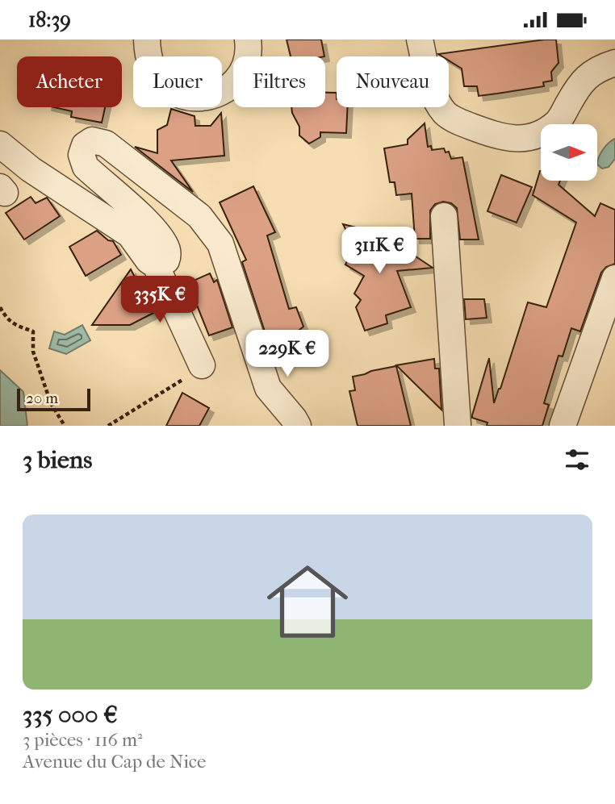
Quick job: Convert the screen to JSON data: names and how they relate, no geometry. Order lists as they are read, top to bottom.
{
  "scale_bar": "20 m",
  "north": "right",
  "page": {
    "status": "18:39",
    "chip": [
      "Acheter",
      "Louer",
      "Filtres",
      "Nouveau"
    ],
    "price": ["311K €", "335K €", "229K €"],
    "scale": "20 m",
    "heading": "3 biens",
    "list": [
      {
        "name": "335 000 €",
        "note": "3 pièces · 116 m² · Avenue du Cap de Nice"
      }
    ]
  }
}
